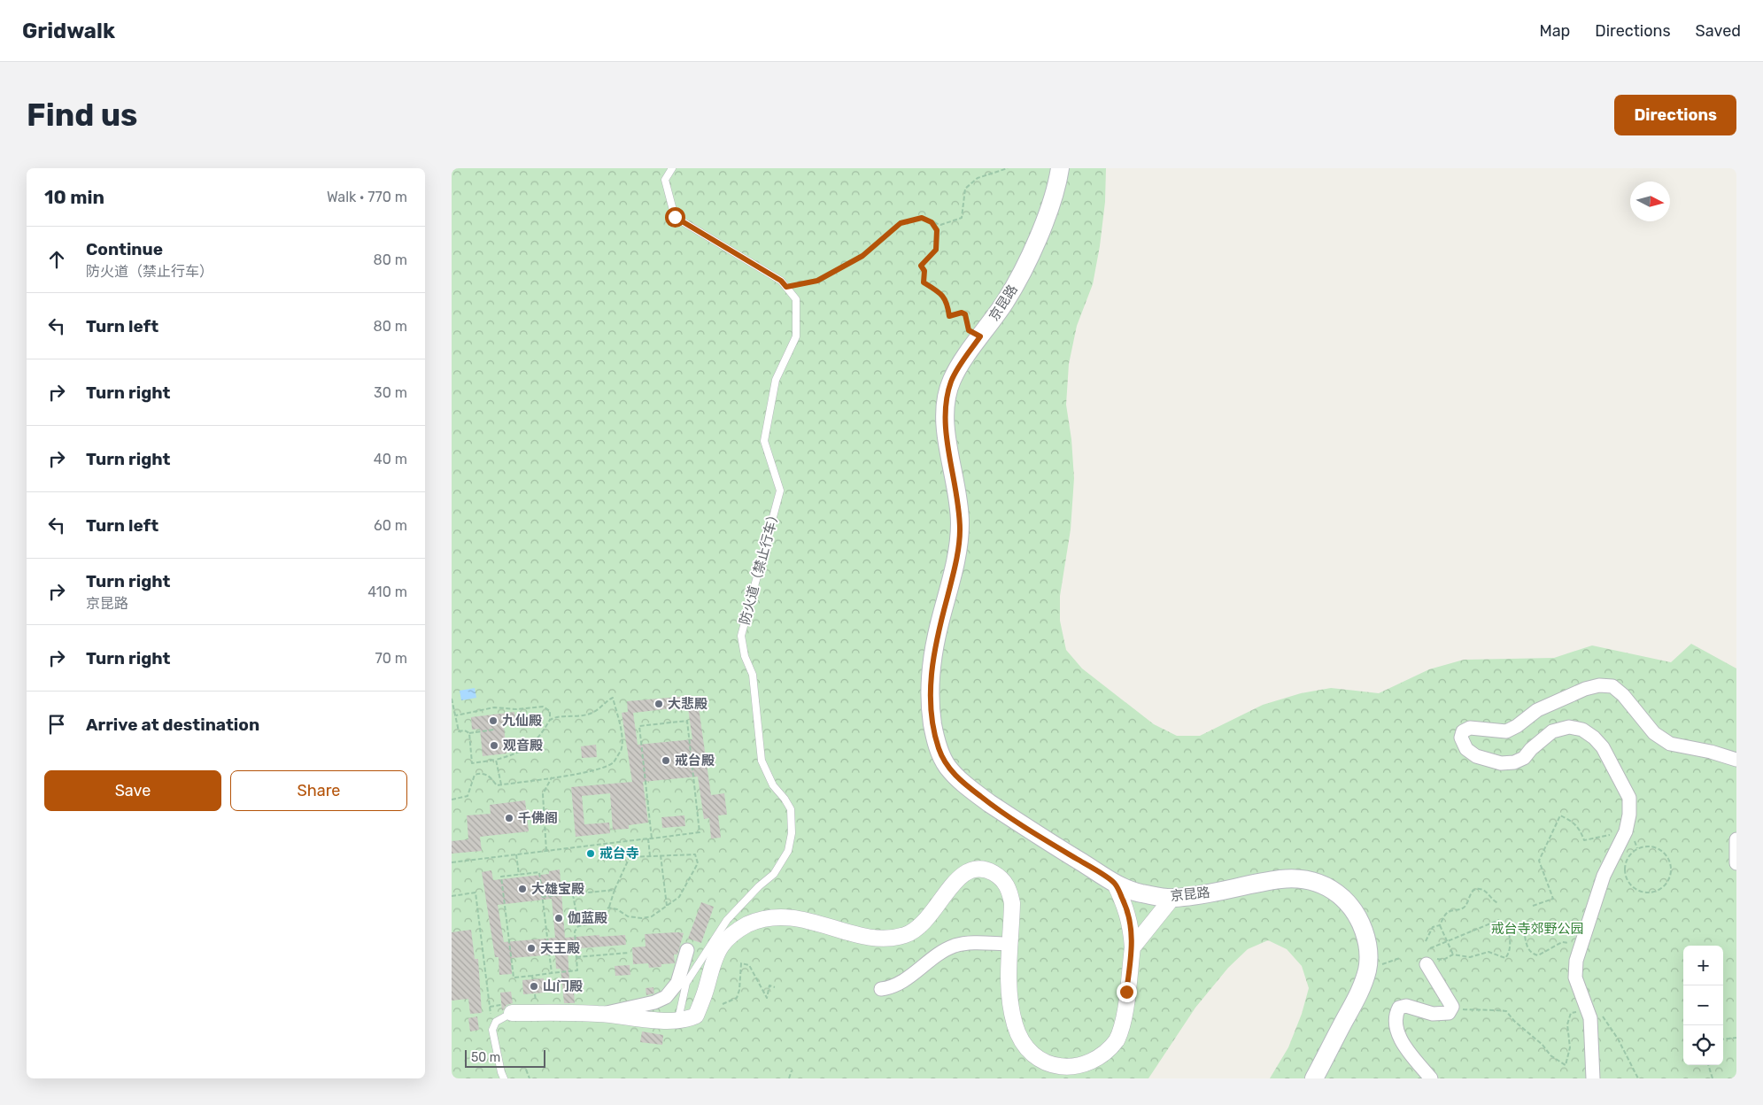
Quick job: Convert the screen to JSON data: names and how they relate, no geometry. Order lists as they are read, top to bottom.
{
  "streets": {
    "main road": ["京昆路"],
    "lane": ["防火道（禁止行车）"]
  },
  "parks": ["戒台寺郊野公园"],
  "places": [
    "大悲殿",
    "九仙殿",
    "观音殿",
    "戒台殿",
    "千佛阁",
    "戒台寺",
    "大雄宝殿",
    "伽蓝殿",
    "天王殿",
    "山门殿"
  ],
  "scale_bar": "50 m",
  "north": "right",
  "page": {
    "header": "Gridwalk",
    "nav": ["Map", "Directions", "Saved"],
    "buttons": [
      "Directions",
      ["Save", "Share"]
    ],
    "title": "Find us",
    "heading": ["10 min", "Walk · 770 m"],
    "list": [
      ["Continue", "防火道（禁止行车）", "80 m"],
      ["Turn left", "80 m"],
      ["Turn right", "30 m"],
      ["Turn right", "40 m"],
      ["Turn left", "60 m"],
      ["Turn right", "京昆路", "410 m"],
      ["Turn right", "70 m"],
      "Arrive at destination"
    ],
    "map_buttons": ["+", "−"],
    "scale": "50 m"
  }
}
